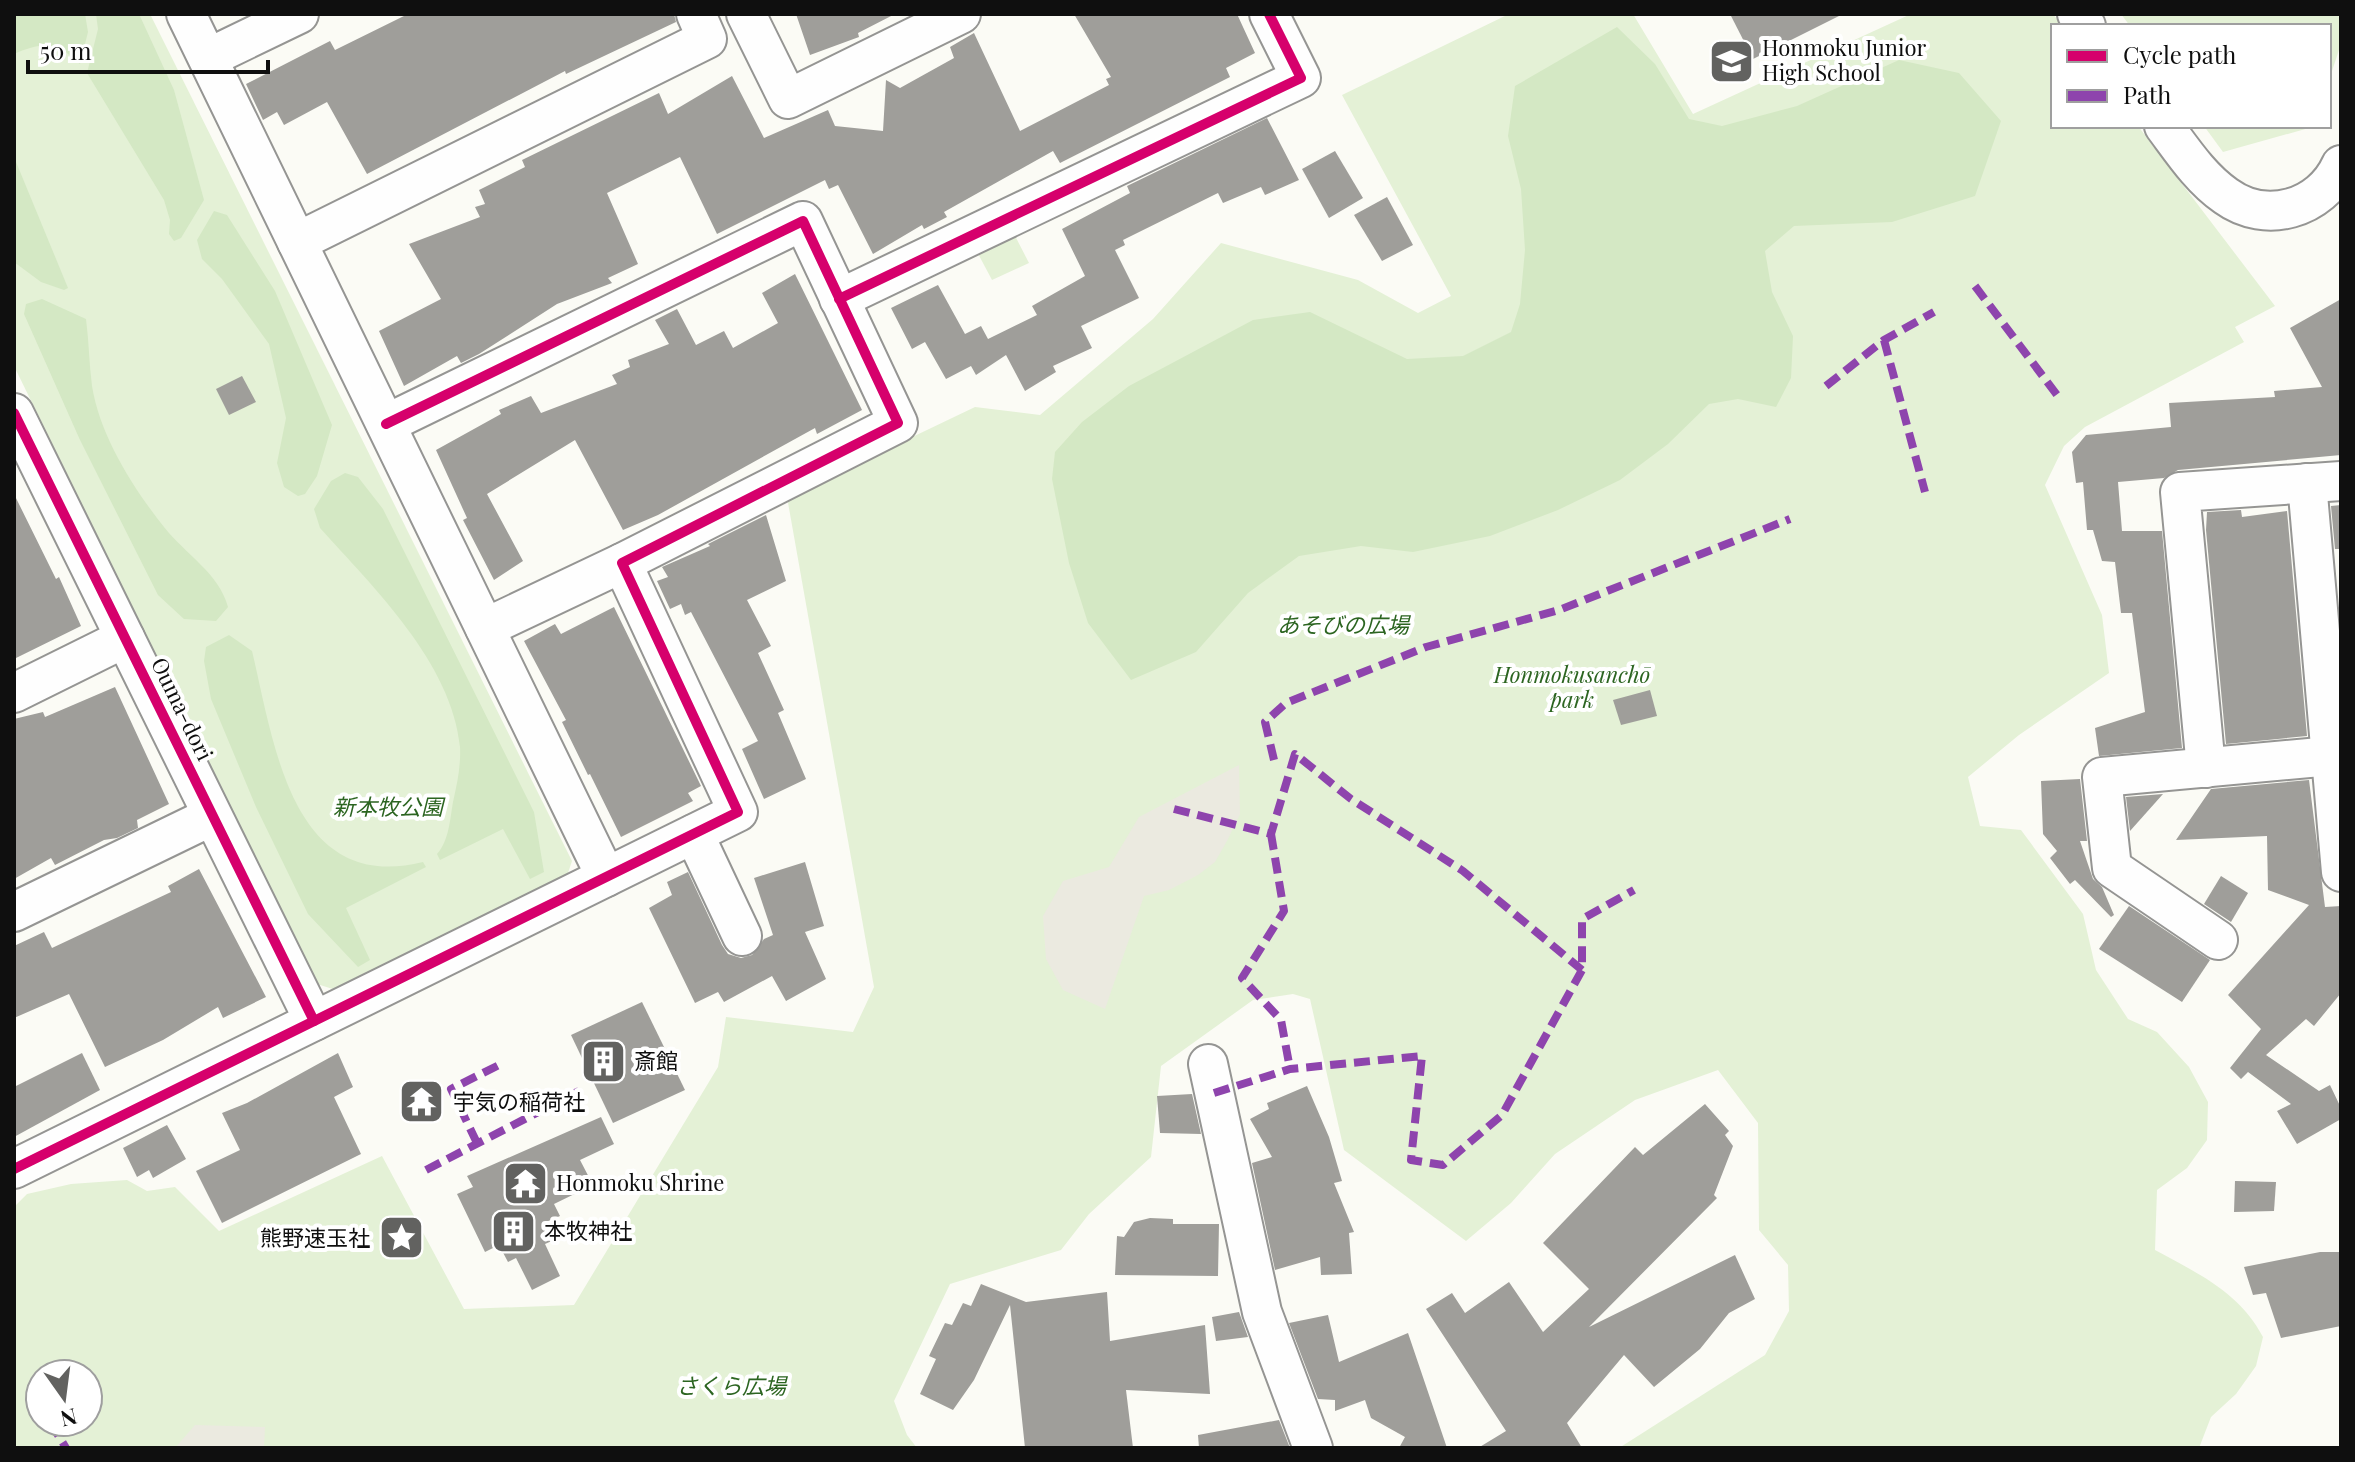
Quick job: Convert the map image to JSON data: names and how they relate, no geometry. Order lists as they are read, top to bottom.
{
  "streets": {
    "street": ["Ouma-dori"]
  },
  "parks": [
    "あそびの広場",
    "Honmokusanchō park",
    "新本牧公園",
    "さくら広場"
  ],
  "places": {
    "school or university": ["Honmoku Junior High School"],
    "building": ["斎館", "本牧神社"],
    "temple": ["宇気の稲荷社", "Honmoku Shrine"],
    "place": ["熊野速玉社"]
  },
  "legend": ["Cycle path", "Path"],
  "scale_bar": "50 m",
  "north": "bottom"
}
